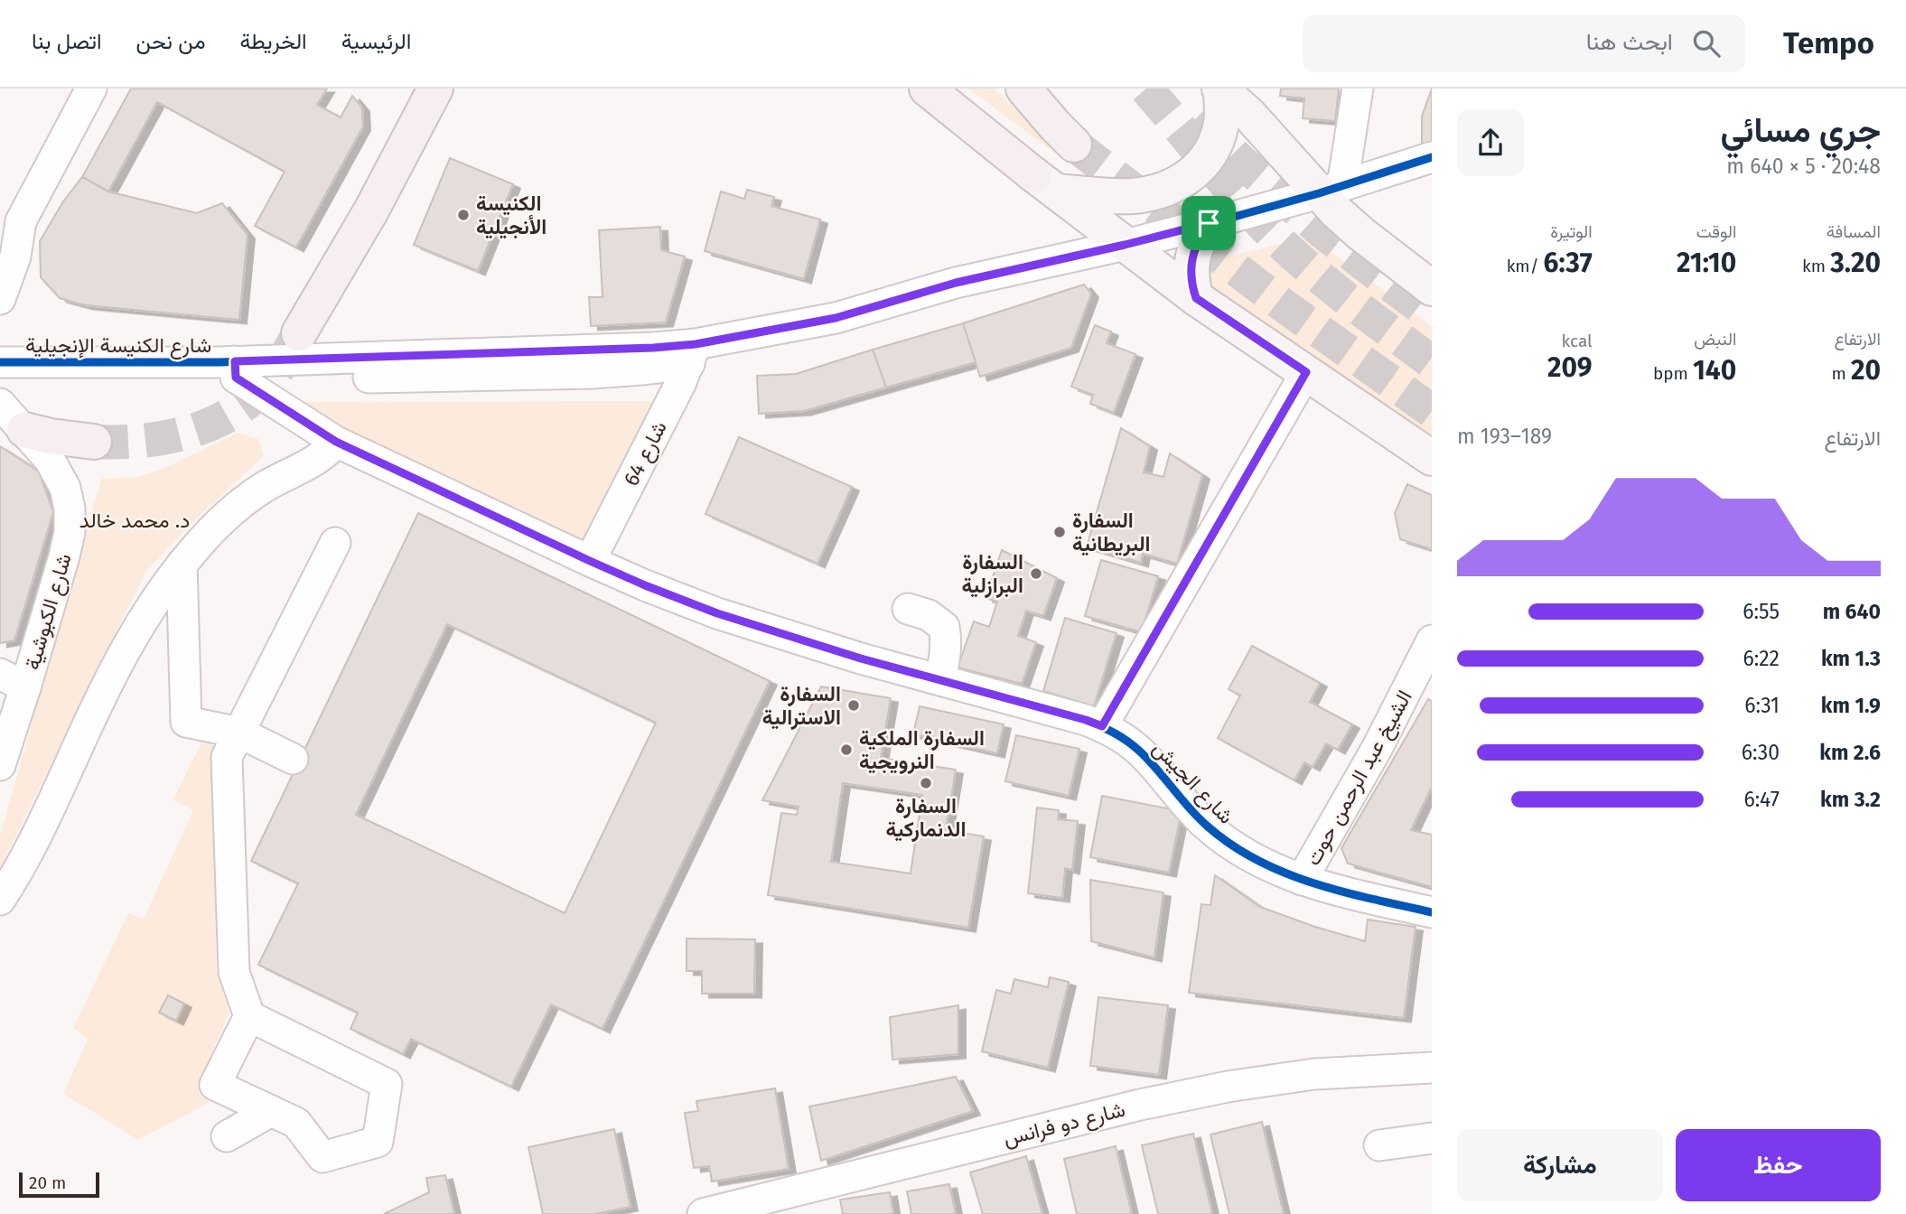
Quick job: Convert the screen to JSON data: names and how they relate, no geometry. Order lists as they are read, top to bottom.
{
  "streets": {
    "street": [
      "شارع الكنيسة الإنجيلية",
      "شارع 64",
      "شارع الكبوشية",
      "الشيخ عبد الرحمن حوت",
      "شارع الجيش",
      "شارع دو فرانس"
    ]
  },
  "crossings": [
    ["شارع الكنيسة الإنجيلية", "شارع 64"],
    ["شارع الكنيسة الإنجيلية", "شارع الجيش"],
    ["شارع 64", "شارع الجيش"],
    ["الشيخ عبد الرحمن حوت", "شارع الجيش"]
  ],
  "parks": ["د. محمد خالد"],
  "places": [
    "الكنيسة الأنجيلية",
    "السفارة البريطانية",
    "السفارة البرازلية",
    "السفارة الاسترالية",
    "السفارة الملكية النرويجية",
    "السفارة الدنماركية"
  ],
  "scale_bar": "20 m",
  "page": {
    "header": "Tempo",
    "search": "ابحث هنا",
    "nav": [
      "الرئيسية",
      "الخريطة",
      "من نحن",
      "اتصل بنا"
    ],
    "heading": ["جري مسائي", "20:48 · 5 × 640 m"],
    "stats": [
      ["المسافة", "3.20 km"],
      ["الوقت", "21:10"],
      ["الوتيرة", "6:37 /km"],
      ["الارتفاع", "20 m"],
      ["النبض", "140 bpm"],
      ["kcal", "209"]
    ],
    "chart": ["الارتفاع", "189–193 m"],
    "list": [
      {
        "name": "640 m",
        "note": "6:55"
      },
      {
        "name": "1.3 km",
        "note": "6:22"
      },
      {
        "name": "1.9 km",
        "note": "6:31"
      },
      {
        "name": "2.6 km",
        "note": "6:30"
      },
      {
        "name": "3.2 km",
        "note": "6:47"
      }
    ],
    "buttons": ["حفظ", "مشاركة"],
    "scale": "20 m"
  }
}
